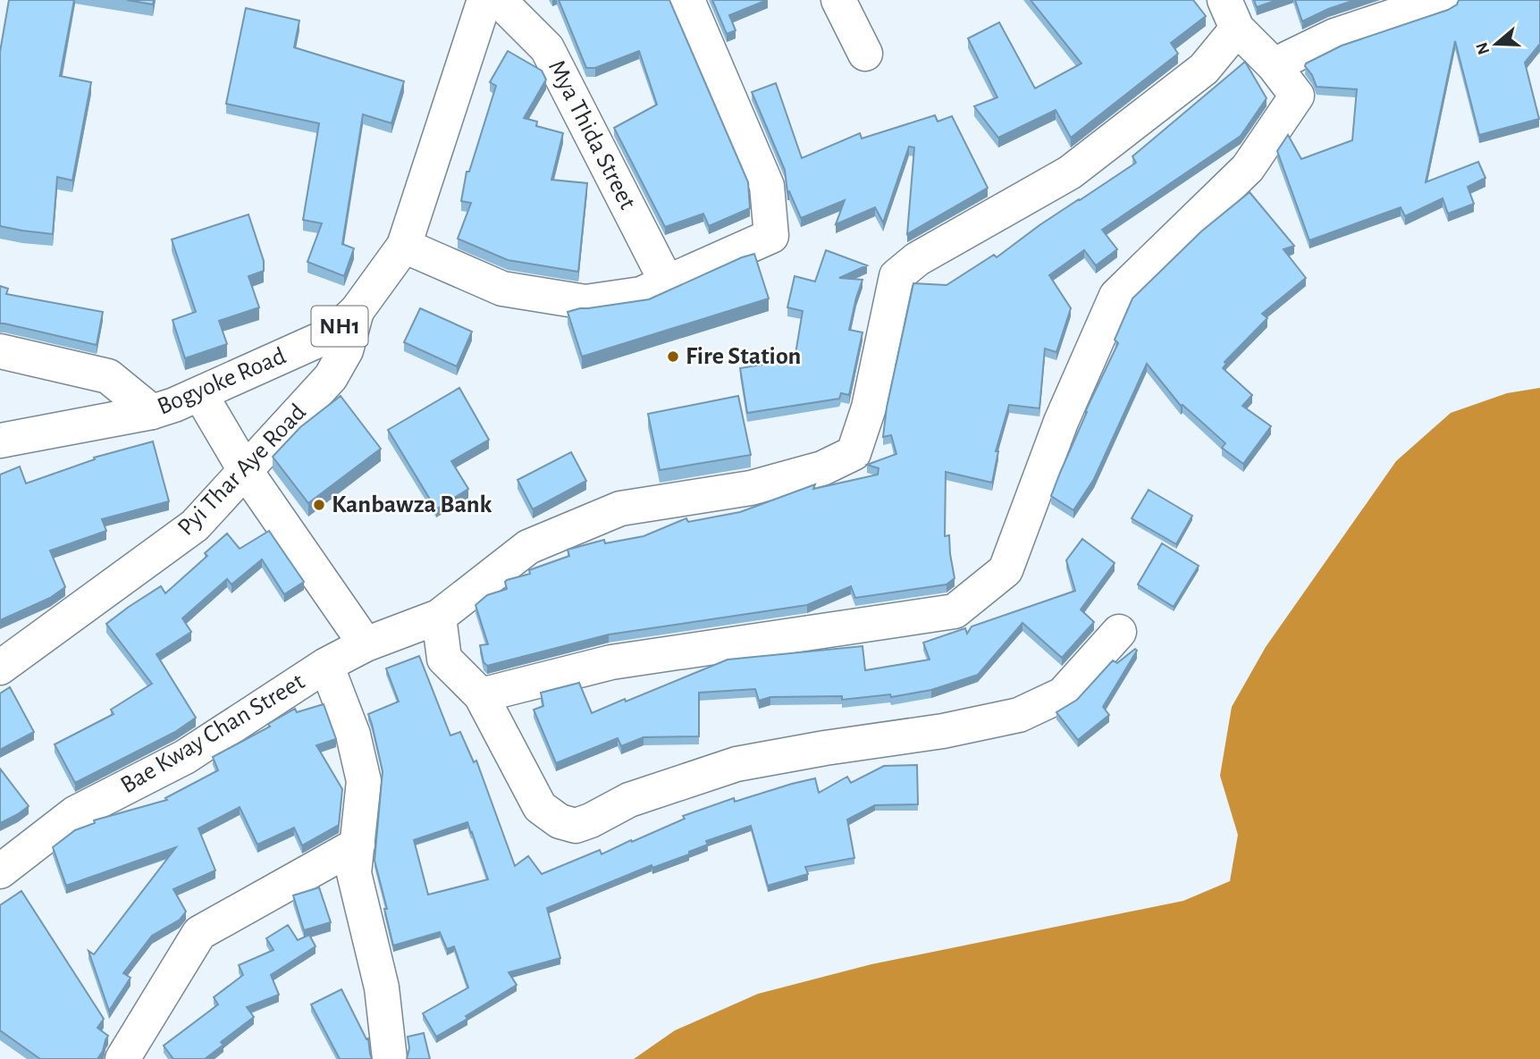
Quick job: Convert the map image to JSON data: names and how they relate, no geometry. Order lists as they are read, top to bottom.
{
  "streets": {
    "main road": [
      "Mya Thida Street",
      "NH1",
      "Bogyoke Road",
      "Pyi Thar Aye Road",
      "Bae Kway Chan Street"
    ]
  },
  "crossings": [
    ["Bogyoke Road", "Pyi Thar Aye Road"]
  ],
  "places": ["Fire Station", "Kanbawza Bank"],
  "north": "left"
}
